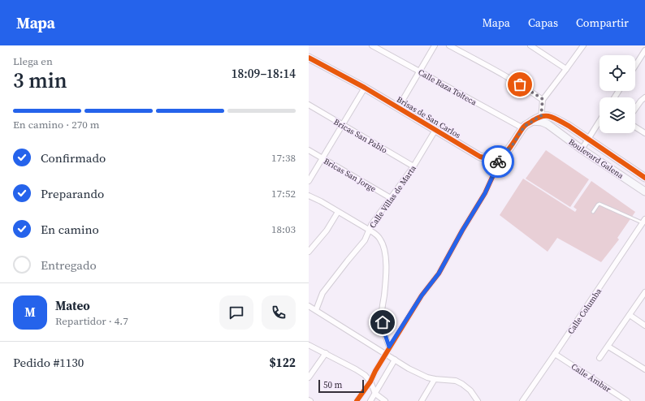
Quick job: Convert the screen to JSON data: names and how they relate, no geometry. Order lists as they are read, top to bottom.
{
  "streets": {
    "street": [
      "Calle Raza Tolteca",
      "Brisas de San Carlos",
      "Bricas San Pablo",
      "Boulevard Galena",
      "Bricas San Jorge",
      "Calle Villas de Marta",
      "Calle Columba",
      "Calle Ámbar"
    ]
  },
  "crossings": [
    ["Brisas de San Carlos", "Calle Villas de Marta"],
    ["Bricas San Pablo", "Calle Villas de Marta"],
    ["Bricas San Jorge", "Calle Villas de Marta"],
    ["Calle Columba", "Calle Ámbar"]
  ],
  "scale_bar": "50 m",
  "page": {
    "header": "Mapa",
    "nav": ["Mapa", "Capas", "Compartir"],
    "heading": ["3 min", "Llega en", "18:09–18:14"],
    "panel": [
      "Mateo",
      "Repartidor · 4.7",
      "Pedido #1130",
      "$122"
    ],
    "bar": "En camino · 270 m",
    "list": [
      ["Confirmado", "17:38"],
      ["Preparando", "17:52"],
      ["En camino", "18:03"],
      "Entregado"
    ],
    "round": "M",
    "scale": "50 m"
  }
}
